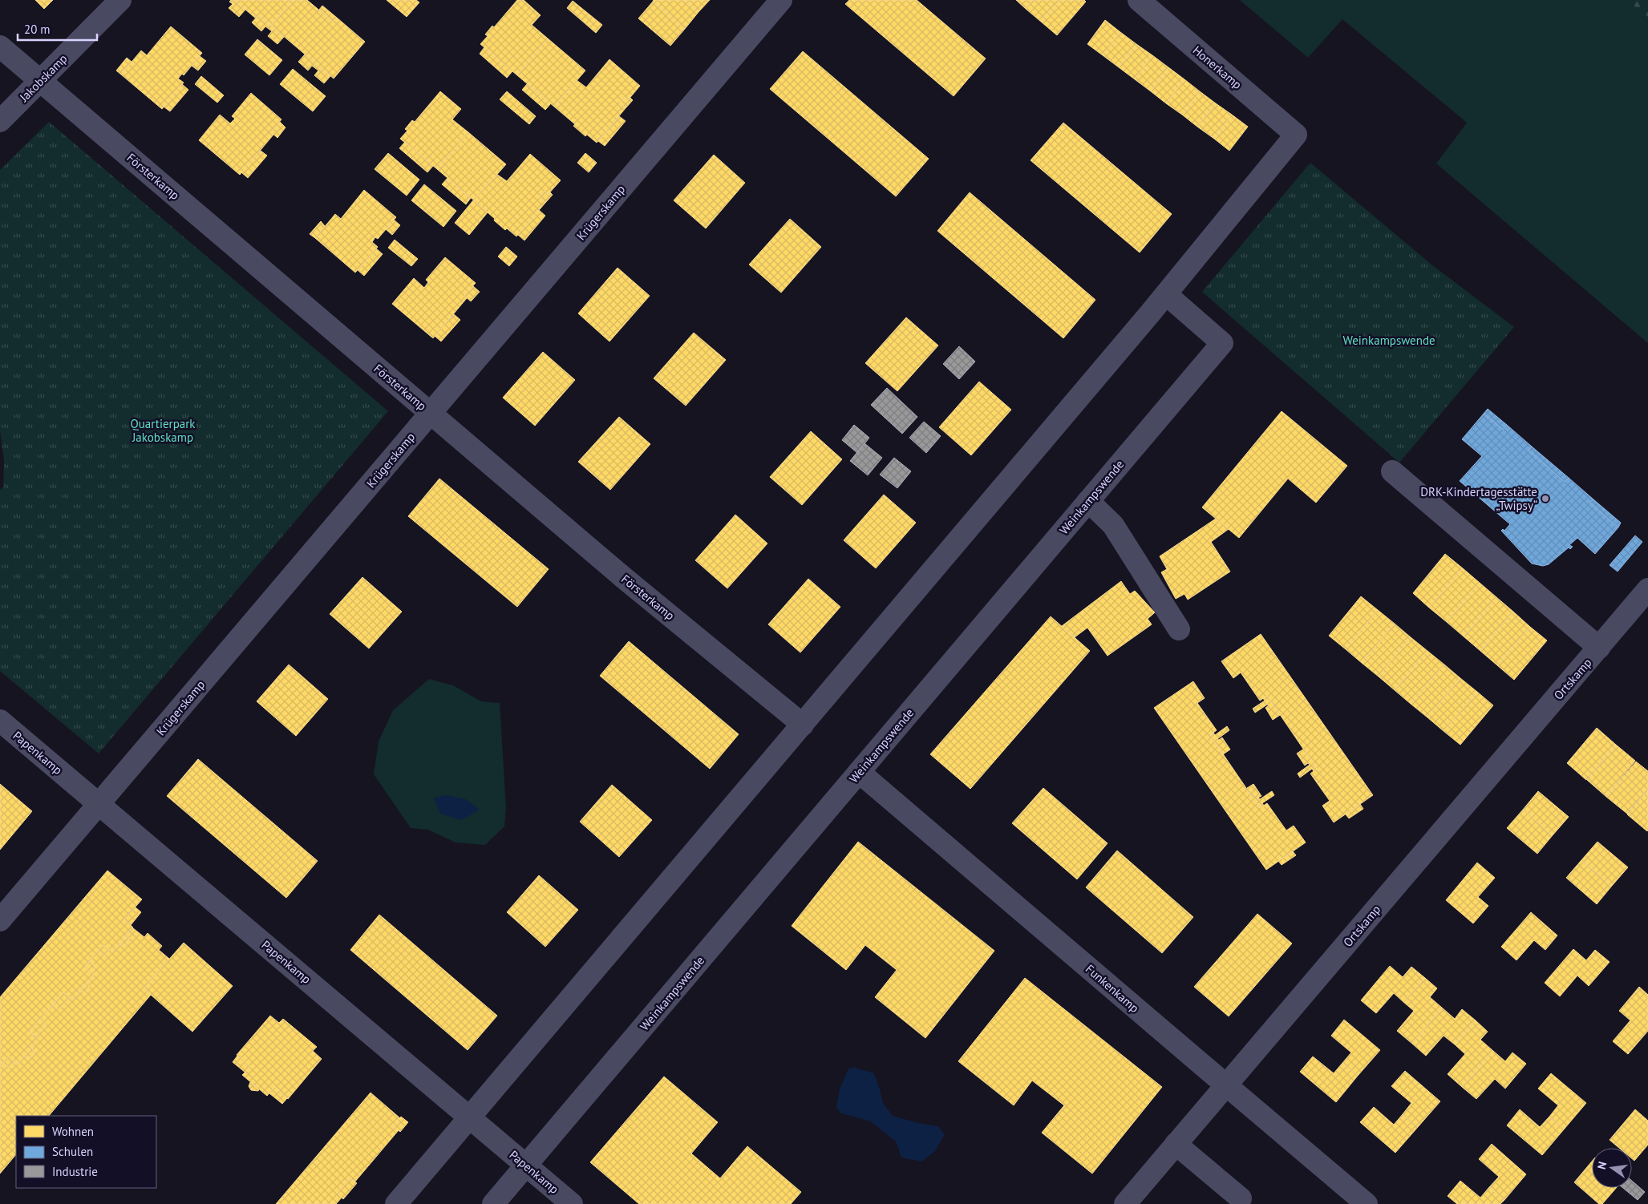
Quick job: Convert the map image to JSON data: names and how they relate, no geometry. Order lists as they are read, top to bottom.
{
  "streets": {
    "street": [
      "Honerkamp",
      "Jakobskamp",
      "Försterkamp",
      "Krügerskamp",
      "Weinkampswende",
      "Ortskamp",
      "Papenkamp",
      "Funkenkamp"
    ]
  },
  "crossings": [
    ["Honerkamp", "Weinkampswende"],
    ["Jakobskamp", "Försterkamp"],
    ["Försterkamp", "Krügerskamp"],
    ["Krügerskamp", "Papenkamp"],
    ["Weinkampswende", "Papenkamp"],
    ["Weinkampswende", "Funkenkamp"],
    ["Ortskamp", "Funkenkamp"]
  ],
  "parks": ["Weinkampswende", "Quartierpark Jakobskamp"],
  "places": ["DRK-Kindertagesstätte „Twipsy“"],
  "legend": ["Wohnen", "Schulen", "Industrie"],
  "scale_bar": "20 m",
  "north": "left"
}
